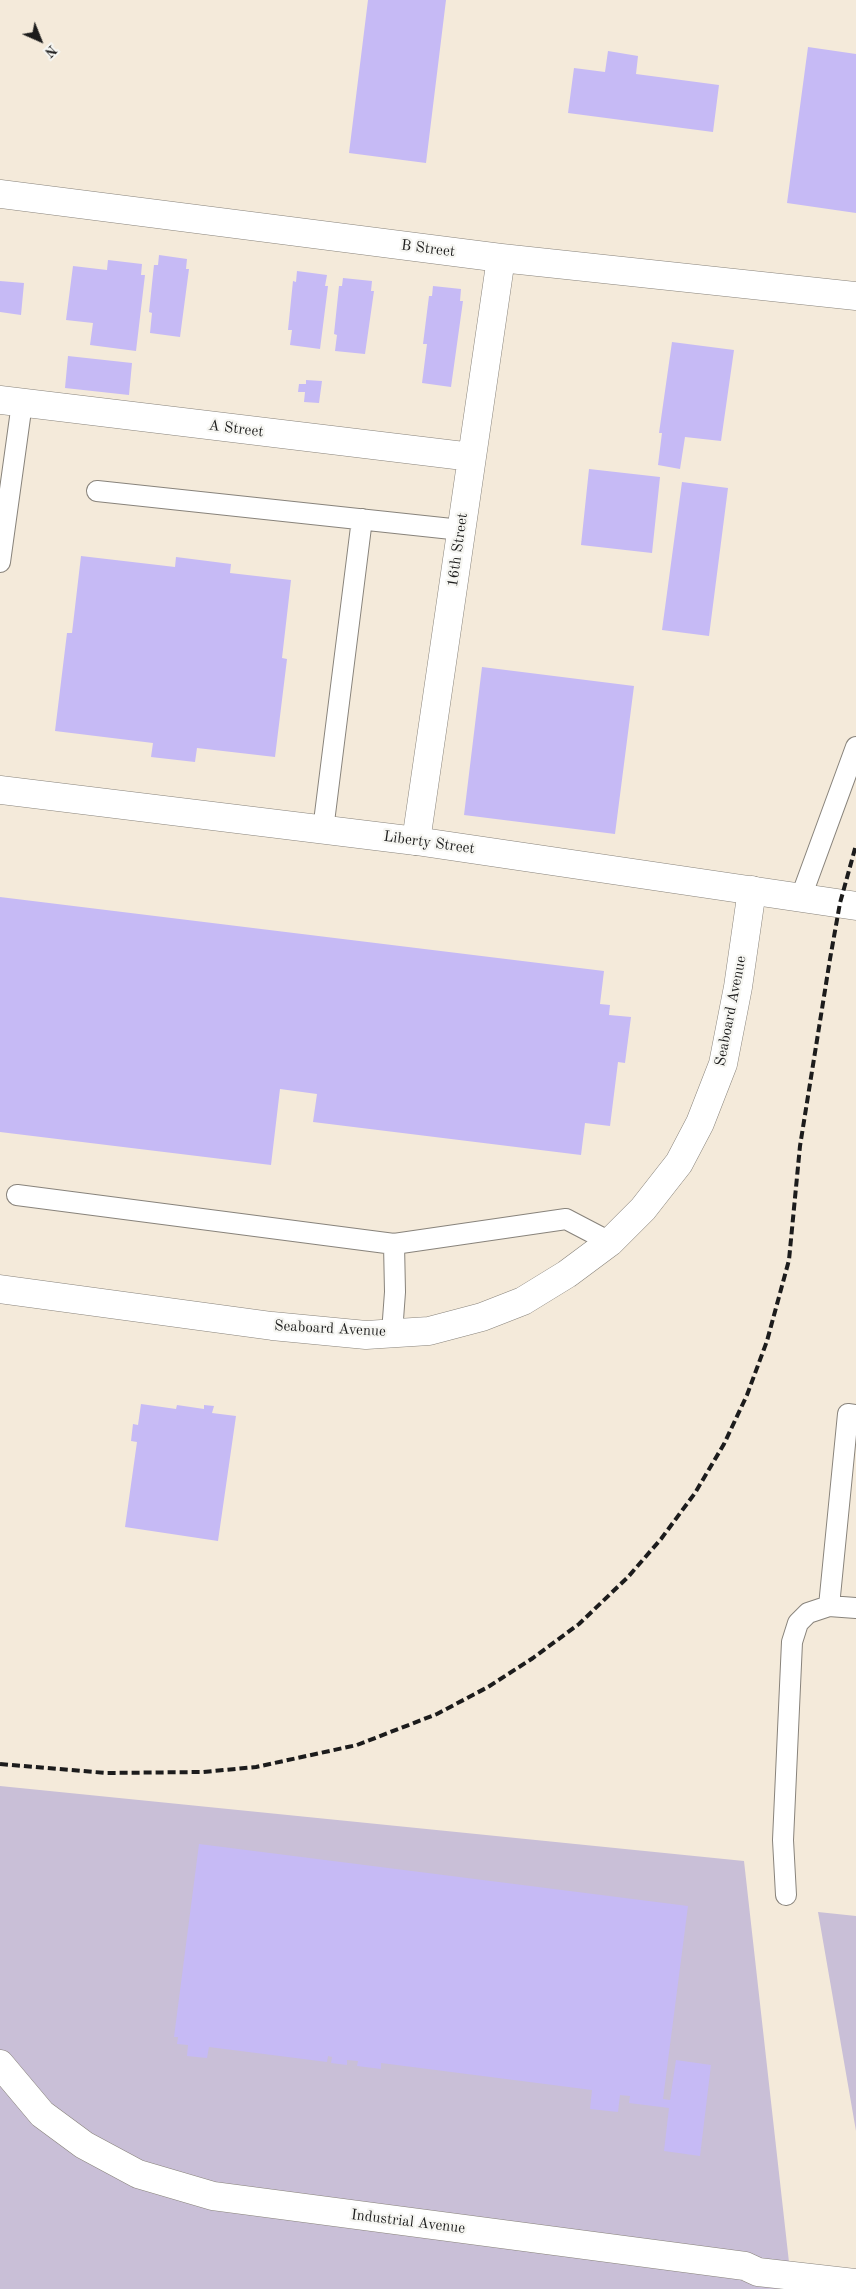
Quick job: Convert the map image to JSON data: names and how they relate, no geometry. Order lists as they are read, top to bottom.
{
  "streets": {
    "street": [
      "B Street",
      "A Street",
      "16th Street",
      "Liberty Street",
      "Seaboard Avenue",
      "Industrial Avenue"
    ]
  },
  "crossings": [
    ["B Street", "16th Street"],
    ["A Street", "16th Street"],
    ["16th Street", "Liberty Street"],
    ["Liberty Street", "Seaboard Avenue"]
  ],
  "north": "bottom right"
}
